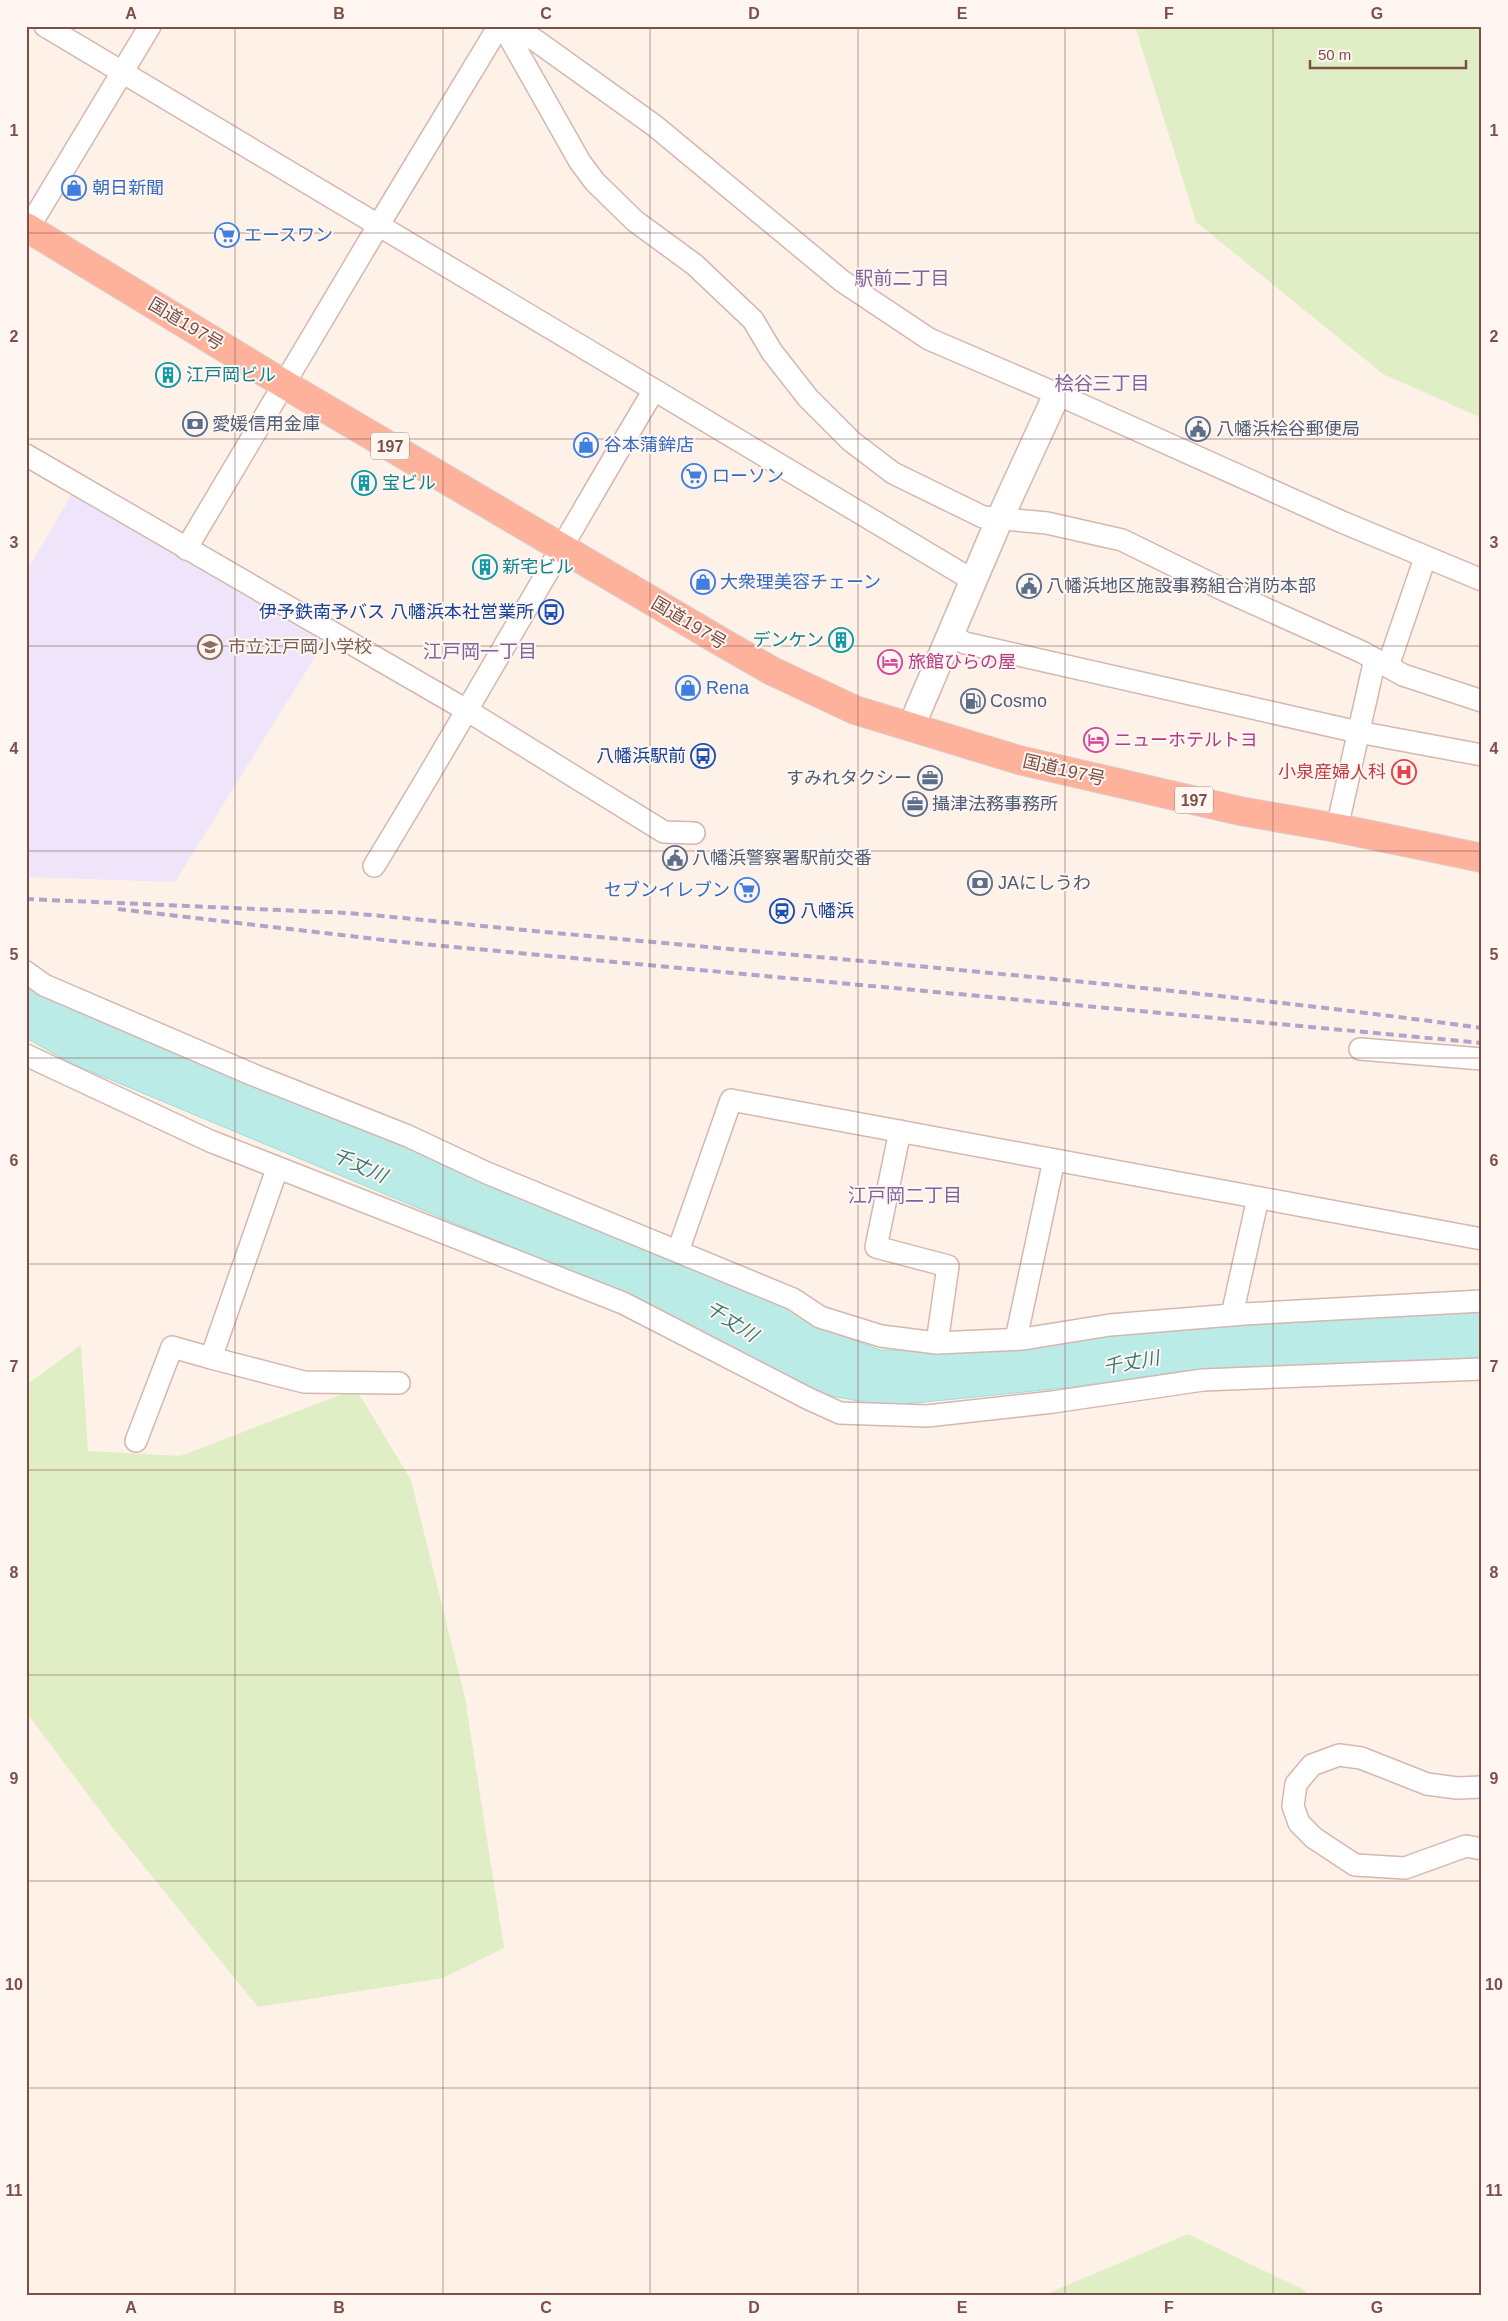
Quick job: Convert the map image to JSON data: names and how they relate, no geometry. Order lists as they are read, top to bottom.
{
  "streets": {
    "highway": ["国道197号", "197"]
  },
  "districts": [
    "駅前二丁目",
    "桧谷三丁目",
    "江戸岡一丁目",
    "江戸岡二丁目"
  ],
  "water": ["千丈川"],
  "places": {
    "shop": [
      "朝日新聞",
      "谷本蒲鉾店",
      "大衆理美容チェーン",
      "Rena"
    ],
    "supermarket": ["エースワン", "ローソン", "セブンイレブン"],
    "building": [
      "江戸岡ビル",
      "宝ビル",
      "新宅ビル",
      "デンケン"
    ],
    "bank": ["愛媛信用金庫", "JAにしうわ"],
    "public building": ["八幡浜桧谷郵便局", "八幡浜地区施設事務組合消防本部", "八幡浜警察署駅前交番"],
    "bus stop": ["伊予鉄南予バス 八幡浜本社営業所", "八幡浜駅前"],
    "school or university": ["市立江戸岡小学校"],
    "hotel": ["旅館ひらの屋", "ニューホテルトヨ"],
    "fuel station": ["Cosmo"],
    "hospital": ["小泉産婦人科"],
    "office": ["すみれタクシー", "攝津法務事務所"],
    "station": ["八幡浜"]
  },
  "scale_bar": "50 m",
  "grid": {
    "columns": [
      "A",
      "B",
      "C",
      "D",
      "E",
      "F",
      "G"
    ],
    "rows": [
      "1",
      "2",
      "3",
      "4",
      "5",
      "6",
      "7",
      "8",
      "9",
      "10",
      "11"
    ]
  }
}
